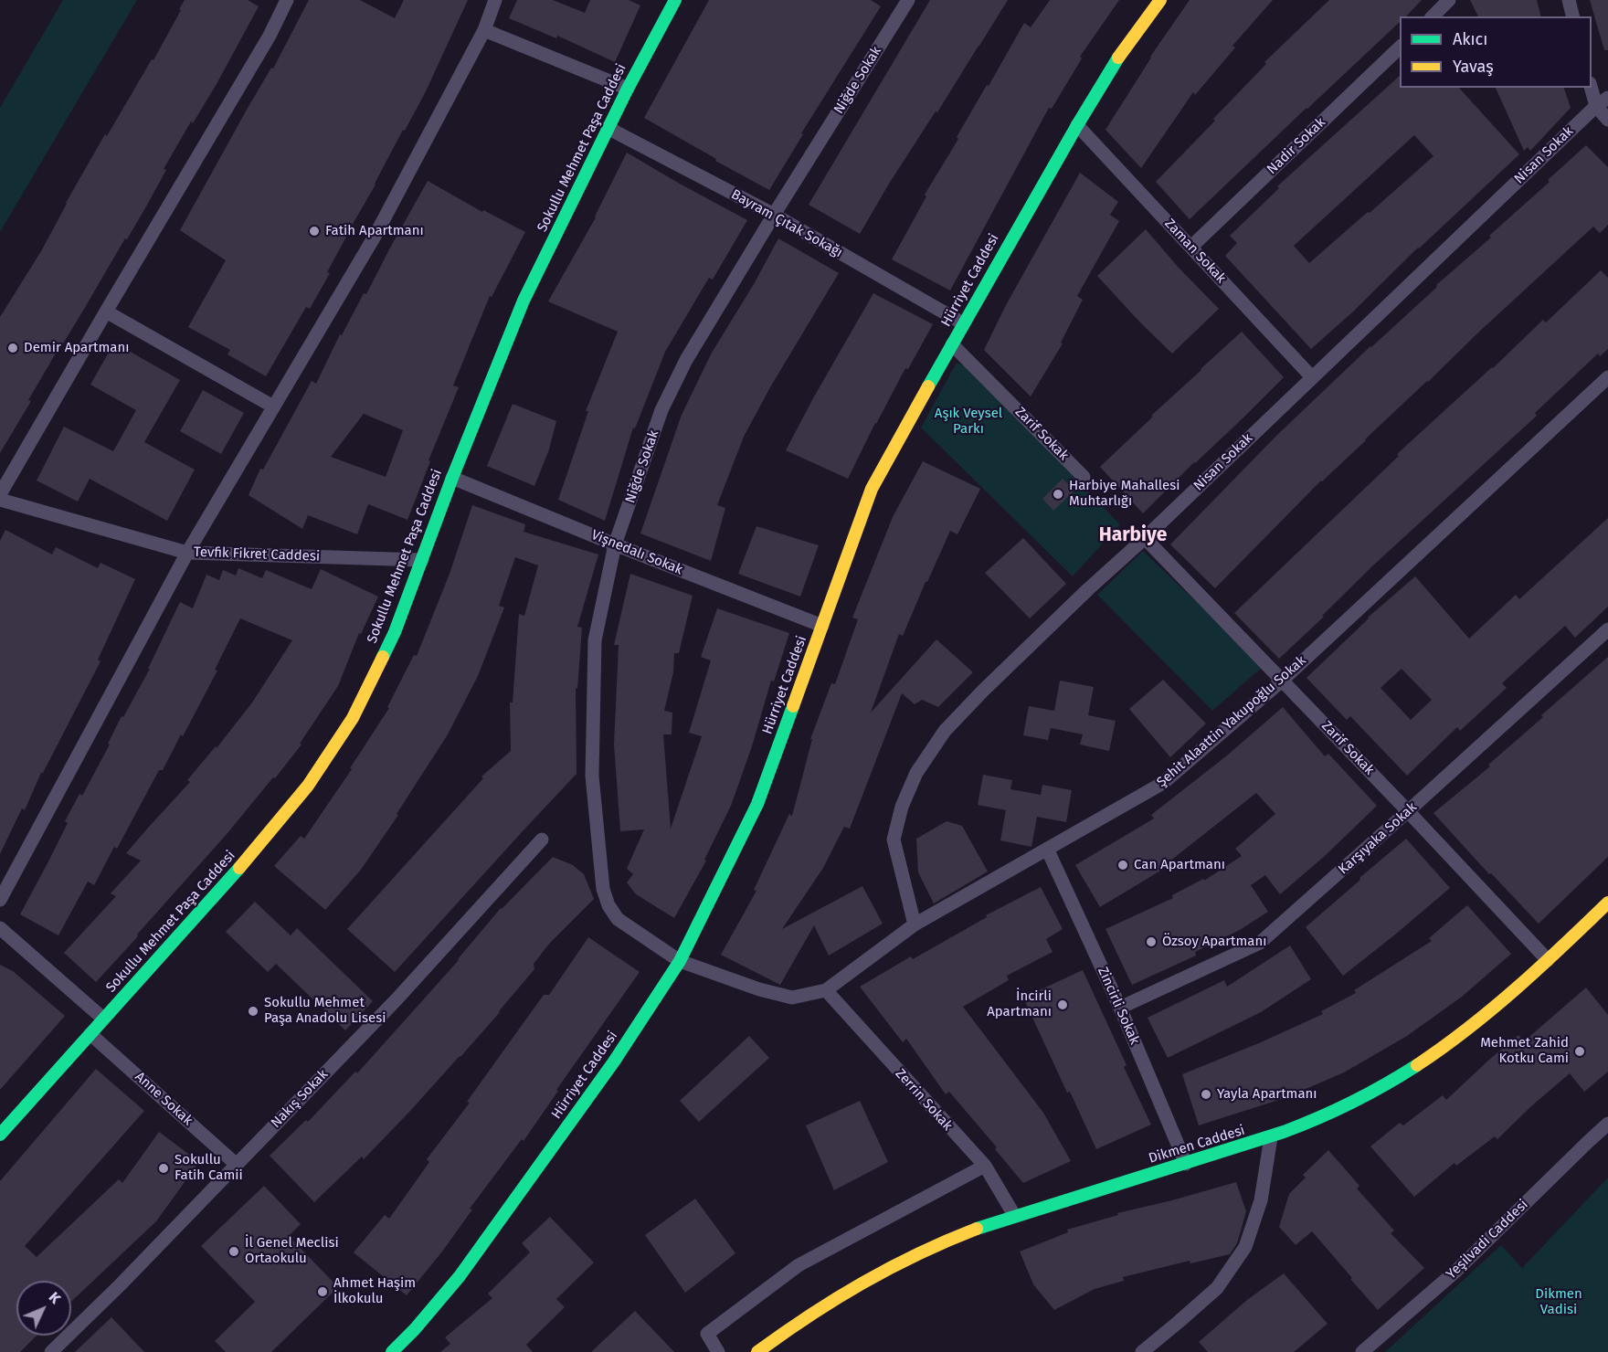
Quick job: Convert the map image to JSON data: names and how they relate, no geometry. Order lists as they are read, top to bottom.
{
  "streets": {
    "main road": ["Sokullu Mehmet Paşa Caddesi", "Hürriyet Caddesi", "Dikmen Caddesi"],
    "street": [
      "Niğde Sokak",
      "Nadir Sokak",
      "Nisan Sokak",
      "Bayram Çıtak Sokağı",
      "Zaman Sokak",
      "Zarif Sokak",
      "Vişnedalı Sokak",
      "Tevfik Fikret Caddesi",
      "Şehit Alaattin Yakupoğlu Sokak",
      "Karşıyaka Sokak",
      "Zincirli Sokak",
      "Anne Sokak",
      "Nakış Sokak",
      "Zerrin Sokak",
      "Yeşilvadi Caddesi"
    ]
  },
  "crossings": [
    ["Niğde Sokak", "Bayram Çıtak Sokağı"],
    ["Niğde Sokak", "Hürriyet Caddesi"],
    ["Niğde Sokak", "Vişnedalı Sokak"],
    ["Niğde Sokak", "Şehit Alaattin Yakupoğlu Sokak"],
    ["Nadir Sokak", "Zaman Sokak"],
    ["Sokullu Mehmet Paşa Caddesi", "Bayram Çıtak Sokağı"],
    ["Sokullu Mehmet Paşa Caddesi", "Vişnedalı Sokak"],
    ["Sokullu Mehmet Paşa Caddesi", "Tevfik Fikret Caddesi"],
    ["Sokullu Mehmet Paşa Caddesi", "Anne Sokak"],
    ["Nisan Sokak", "Zaman Sokak"],
    ["Nisan Sokak", "Zarif Sokak"],
    ["Nisan Sokak", "Şehit Alaattin Yakupoğlu Sokak"],
    ["Bayram Çıtak Sokağı", "Hürriyet Caddesi"],
    ["Zaman Sokak", "Hürriyet Caddesi"],
    ["Hürriyet Caddesi", "Zarif Sokak"],
    ["Hürriyet Caddesi", "Vişnedalı Sokak"],
    ["Hürriyet Caddesi", "Şehit Alaattin Yakupoğlu Sokak"],
    ["Zarif Sokak", "Şehit Alaattin Yakupoğlu Sokak"],
    ["Zarif Sokak", "Karşıyaka Sokak"],
    ["Zarif Sokak", "Dikmen Caddesi"],
    ["Şehit Alaattin Yakupoğlu Sokak", "Zincirli Sokak"],
    ["Şehit Alaattin Yakupoğlu Sokak", "Zerrin Sokak"],
    ["Karşıyaka Sokak", "Zincirli Sokak"],
    ["Zincirli Sokak", "Dikmen Caddesi"],
    ["Anne Sokak", "Nakış Sokak"],
    ["Zerrin Sokak", "Dikmen Caddesi"]
  ],
  "districts": ["Harbiye"],
  "parks": ["Aşık Veysel Parkı", "Dikmen Vadisi"],
  "places": [
    "Fatih Apartmanı",
    "Demir Apartmanı",
    "Harbiye Mahallesi Muhtarlığı",
    "Can Apartmanı",
    "Özsoy Apartmanı",
    "İncirli Apartmanı",
    "Sokullu Mehmet Paşa Anadolu Lisesi",
    "Mehmet Zahid Kotku Cami",
    "Yayla Apartmanı",
    "Sokullu Fatih Camii",
    "İl Genel Meclisi Ortaokulu",
    "Ahmet Haşim İlkokulu"
  ],
  "legend": ["Akıcı", "Yavaş"],
  "north": "top right"
}
